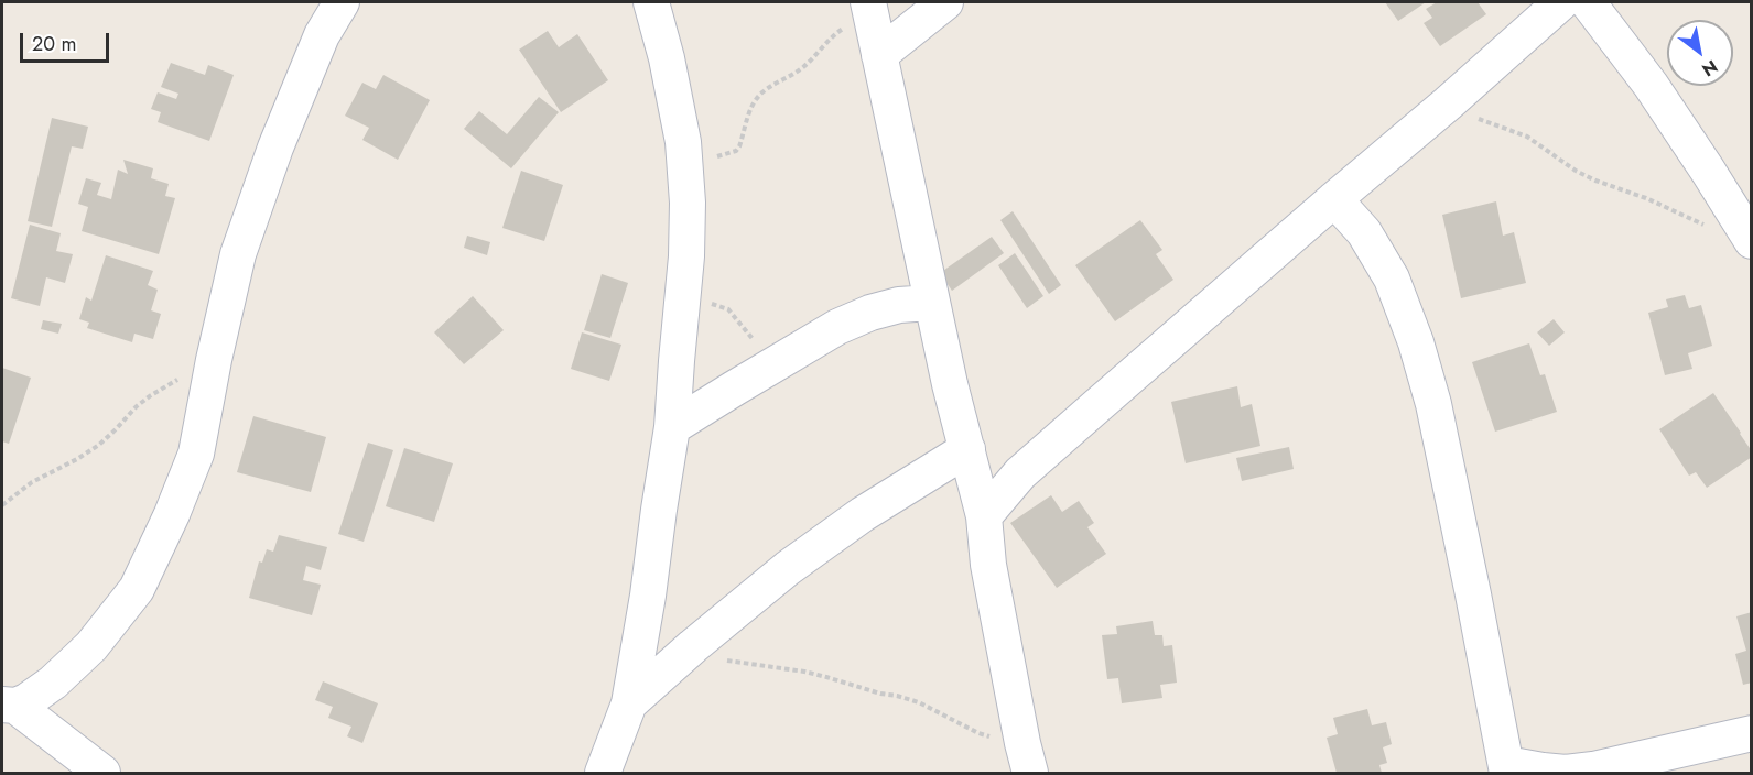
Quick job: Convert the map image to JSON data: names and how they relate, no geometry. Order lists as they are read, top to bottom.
{
  "scale_bar": "20 m",
  "north": "bottom right"
}
